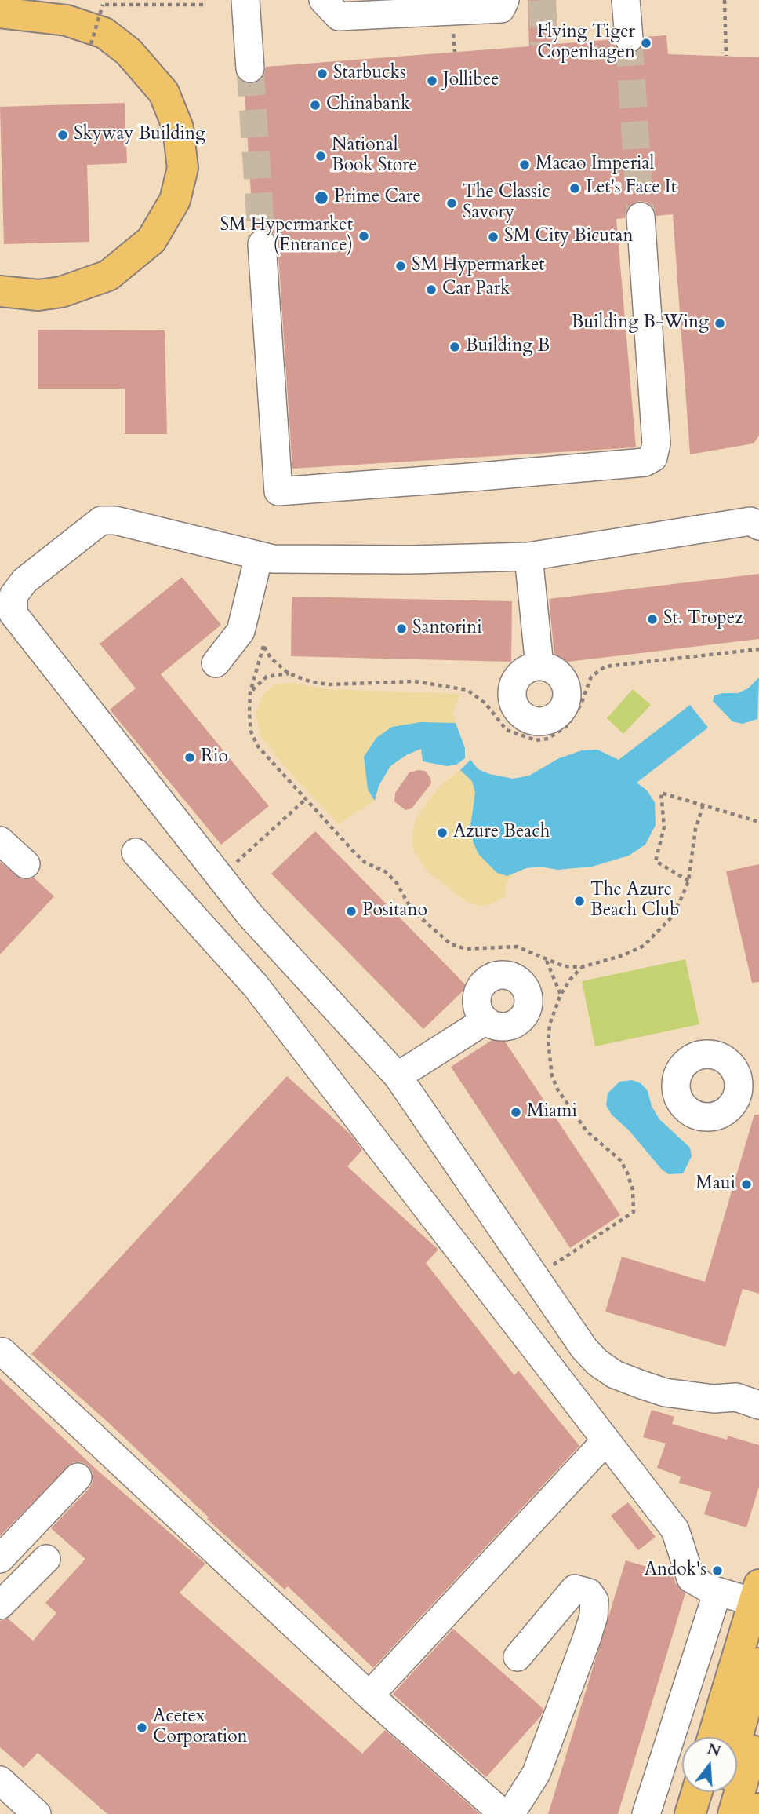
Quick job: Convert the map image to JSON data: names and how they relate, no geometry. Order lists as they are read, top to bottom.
{
  "places": [
    "Flying Tiger Copenhagen",
    "Starbucks",
    "Jollibee",
    "Chinabank",
    "Skyway Building",
    "National Book Store",
    "Macao Imperial",
    "Let's Face It",
    "Prime Care",
    "The Classic Savory",
    "SM Hypermarket (Entrance)",
    "SM City Bicutan",
    "SM Hypermarket",
    "Car Park",
    "Building B-Wing",
    "Building B",
    "St. Tropez",
    "Santorini",
    "Rio",
    "Azure Beach",
    "The Azure Beach Club",
    "Positano",
    "Miami",
    "Maui",
    "Andok's",
    "Acetex Corporation"
  ],
  "north": "top"
}
